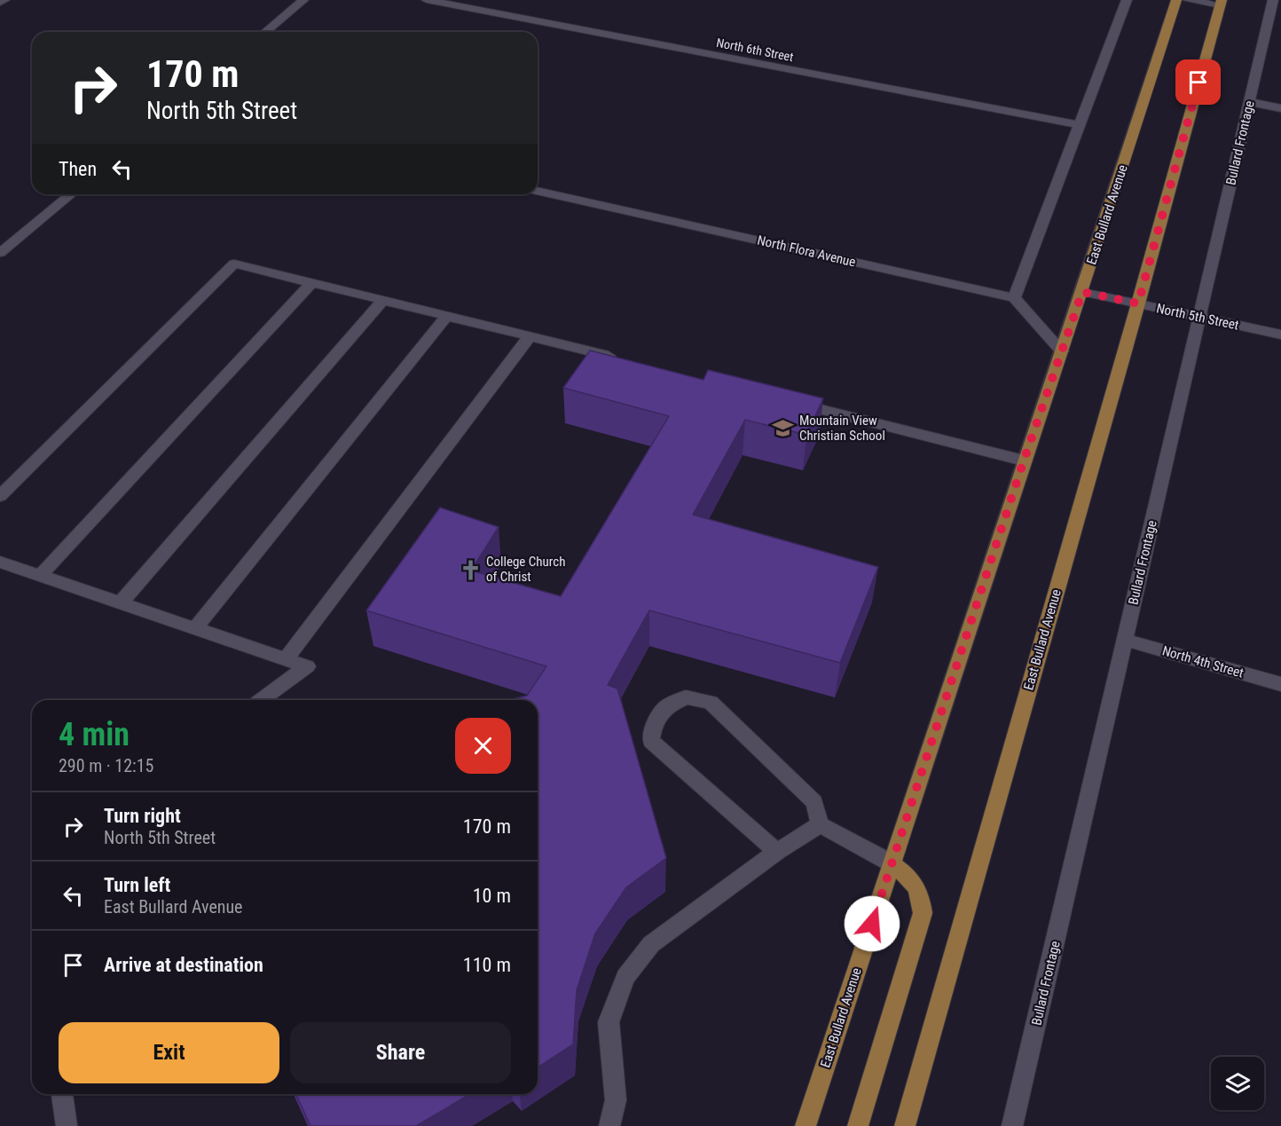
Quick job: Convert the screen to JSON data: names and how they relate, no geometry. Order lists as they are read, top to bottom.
{
  "streets": {
    "main road": ["East Bullard Avenue"],
    "street": [
      "North 6th Street",
      "Bullard Frontage",
      "North Flora Avenue",
      "North 5th Street",
      "North 4th Street"
    ]
  },
  "crossings": [
    ["Bullard Frontage", "North 5th Street"],
    ["Bullard Frontage", "North 4th Street"],
    ["East Bullard Avenue", "North 5th Street"]
  ],
  "places": {
    "school or university": ["Mountain View Christian School"],
    "church": ["College Church of Christ"]
  },
  "page": {
    "turn": ["170 m", "North 5th Street"],
    "then": "Then",
    "heading": ["4 min", "290 m · 12:15"],
    "list": [
      {
        "name": "Turn right",
        "note": "North 5th Street",
        "value": "170 m"
      },
      {
        "name": "Turn left",
        "note": "East Bullard Avenue",
        "value": "10 m"
      },
      {
        "name": "Arrive at destination",
        "value": "110 m"
      }
    ],
    "buttons": ["Exit", "Share"]
  }
}
